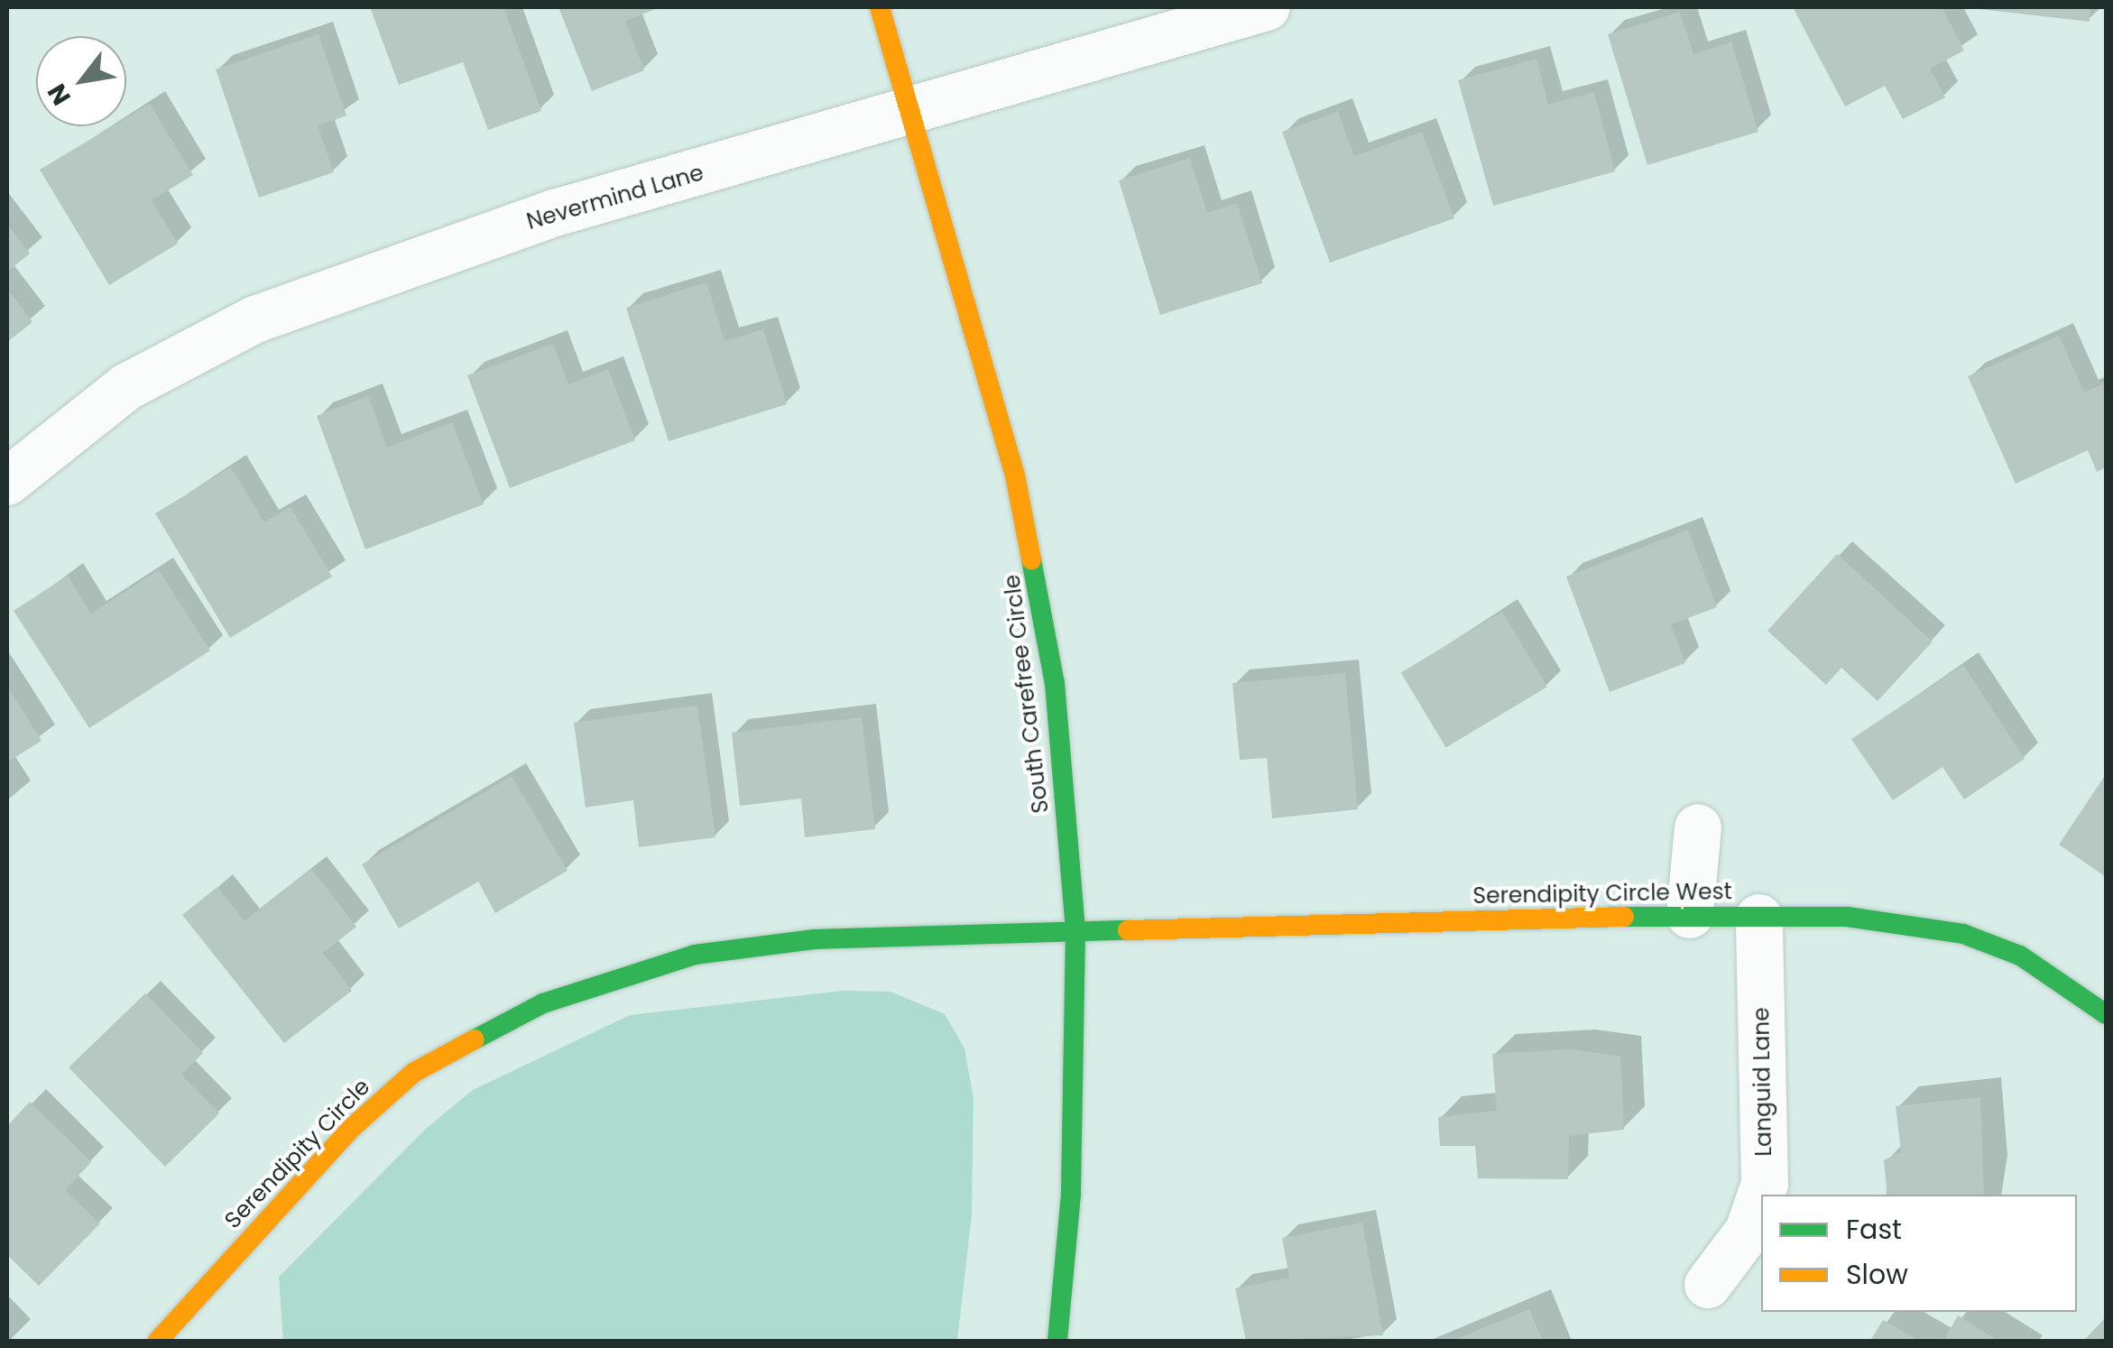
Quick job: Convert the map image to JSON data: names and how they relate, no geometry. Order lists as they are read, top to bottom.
{
  "streets": {
    "street": [
      "Nevermind Lane",
      "South Carefree Circle",
      "Serendipity Circle West",
      "Languid Lane",
      "Serendipity Circle"
    ]
  },
  "crossings": [
    ["Nevermind Lane", "South Carefree Circle"],
    ["South Carefree Circle", "Serendipity Circle West"],
    ["South Carefree Circle", "Serendipity Circle"],
    ["Serendipity Circle West", "Languid Lane"],
    ["Serendipity Circle West", "Serendipity Circle"]
  ],
  "legend": ["Fast", "Slow"],
  "north": "bottom left"
}
